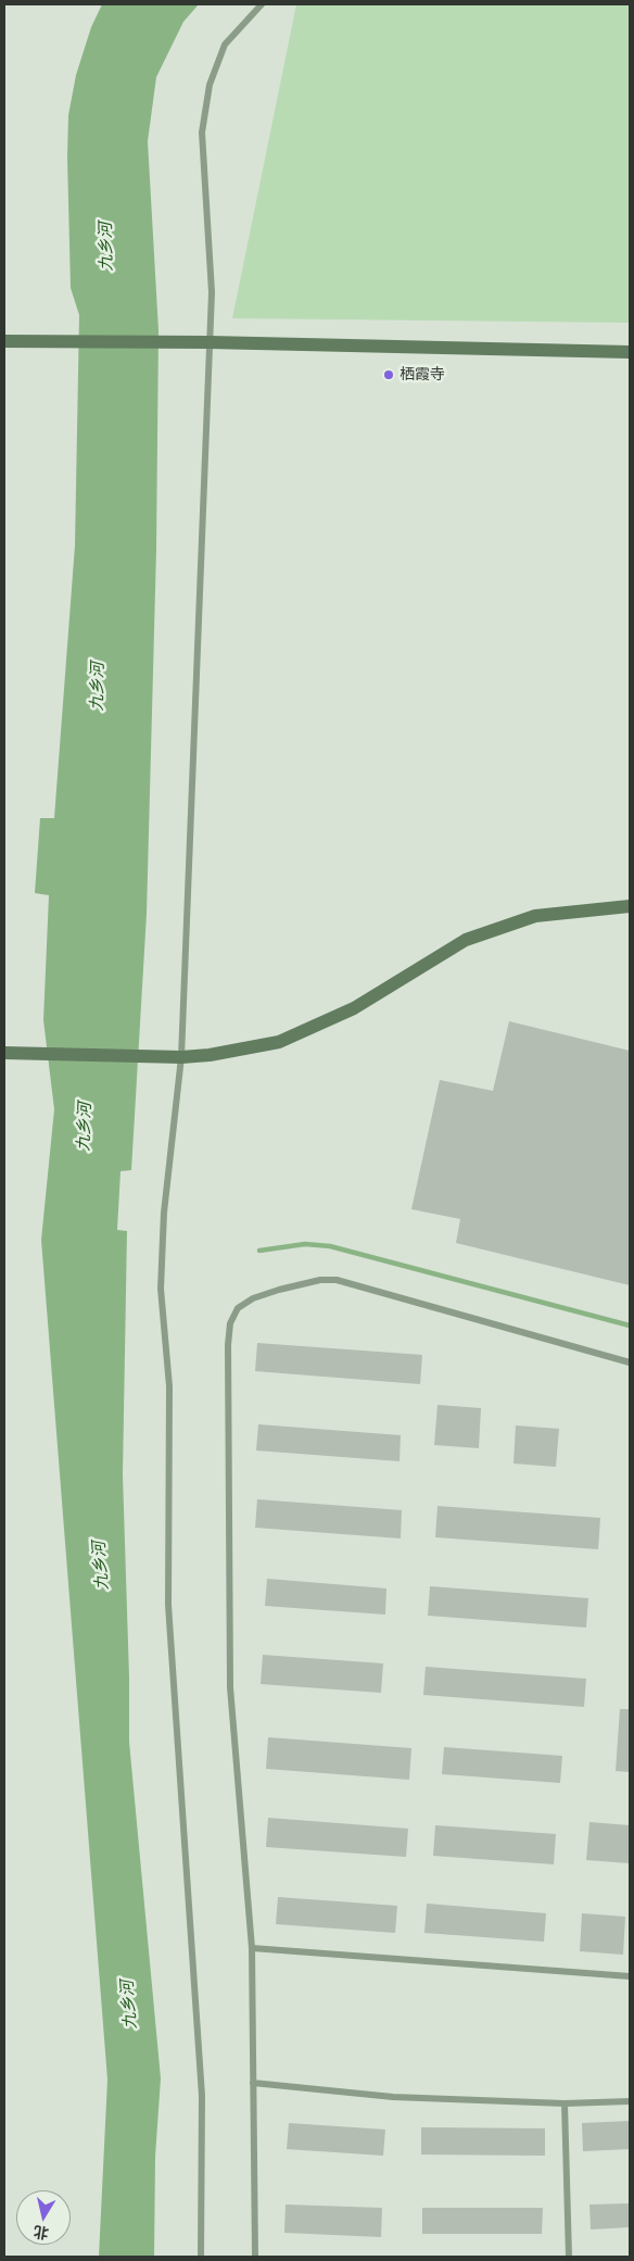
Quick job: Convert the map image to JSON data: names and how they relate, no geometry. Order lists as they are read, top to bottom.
{
  "water": ["九乡河"],
  "places": ["栖霞寺"],
  "north": "bottom"
}
